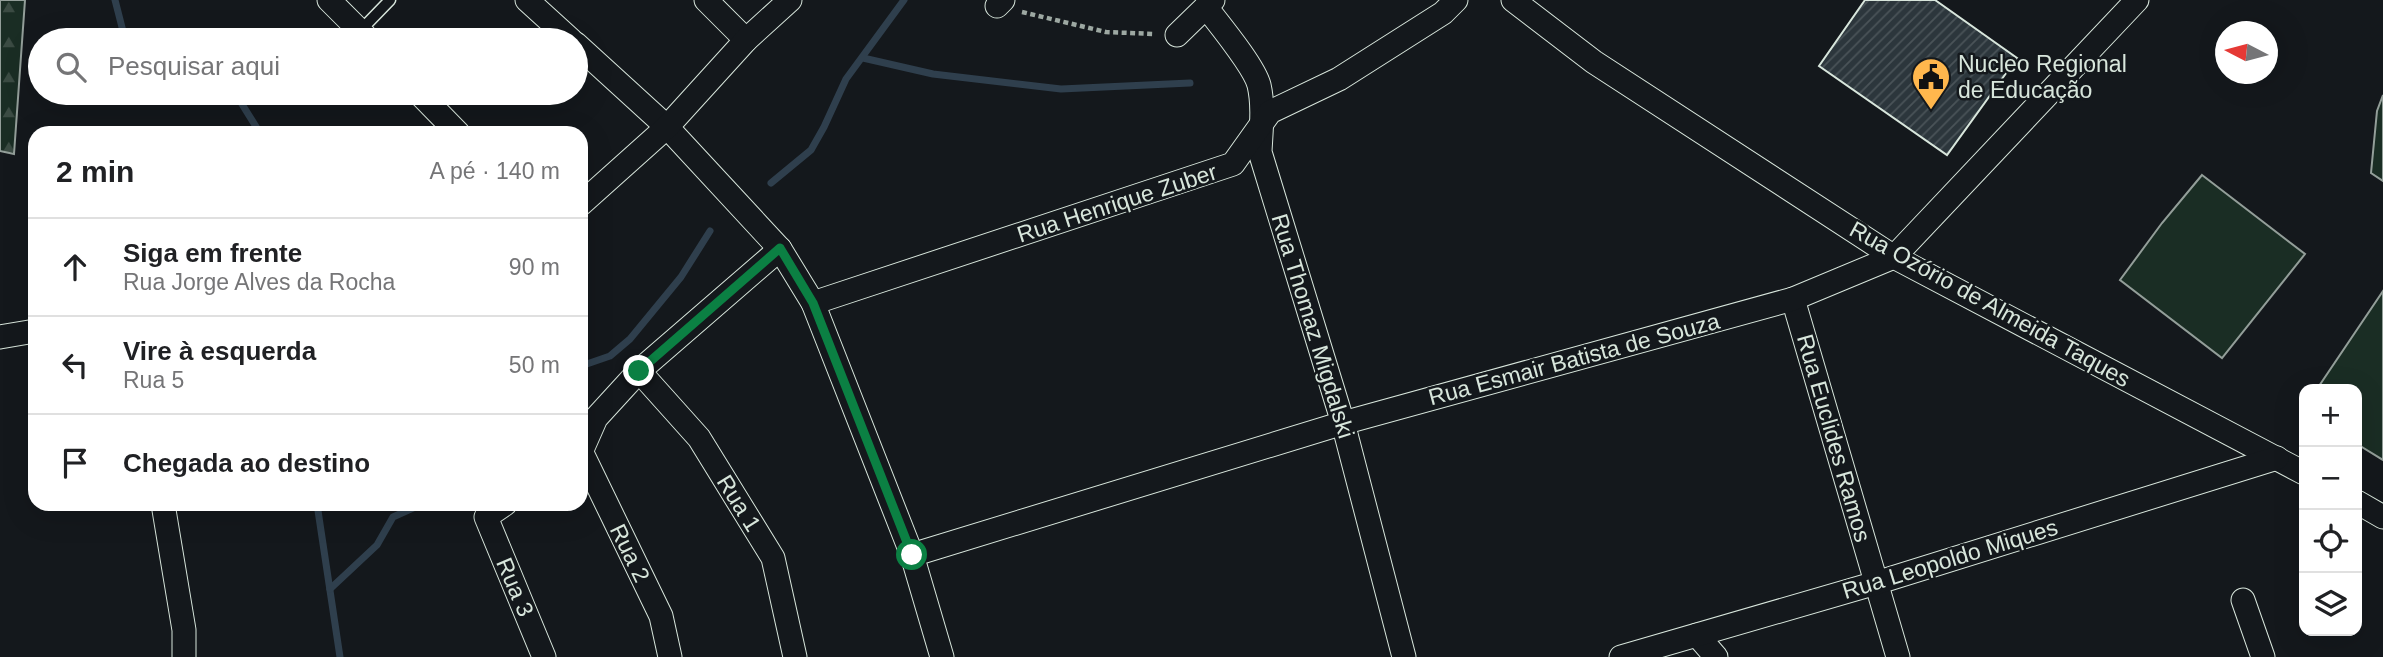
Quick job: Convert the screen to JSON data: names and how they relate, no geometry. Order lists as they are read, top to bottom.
{
  "streets": {
    "street": [
      "Rua Henrique Zuber",
      "Rua Ozório de Almeida Taques",
      "Rua Thomaz Migdalski",
      "Rua Esmair Batista de Souza",
      "Rua Euclides Ramos",
      "Rua 1",
      "Rua 2",
      "Rua Leopoldo Miques",
      "Rua 3"
    ]
  },
  "crossings": [
    ["Rua Henrique Zuber", "Rua Thomaz Migdalski"],
    ["Rua Ozório de Almeida Taques", "Rua Esmair Batista de Souza"],
    ["Rua Ozório de Almeida Taques", "Rua Leopoldo Miques"],
    ["Rua Thomaz Migdalski", "Rua Esmair Batista de Souza"],
    ["Rua Esmair Batista de Souza", "Rua Euclides Ramos"],
    ["Rua Euclides Ramos", "Rua Leopoldo Miques"]
  ],
  "places": {
    "public building": ["Nucleo Regional de Educação"]
  },
  "north": "left",
  "page": {
    "search": "Pesquisar aqui",
    "heading": ["2 min", "A pé · 140 m"],
    "list": [
      ["Siga em frente", "Rua Jorge Alves da Rocha", "90 m"],
      ["Vire à esquerda", "Rua 5", "50 m"],
      "Chegada ao destino"
    ],
    "map_buttons": ["+", "−"]
  }
}
